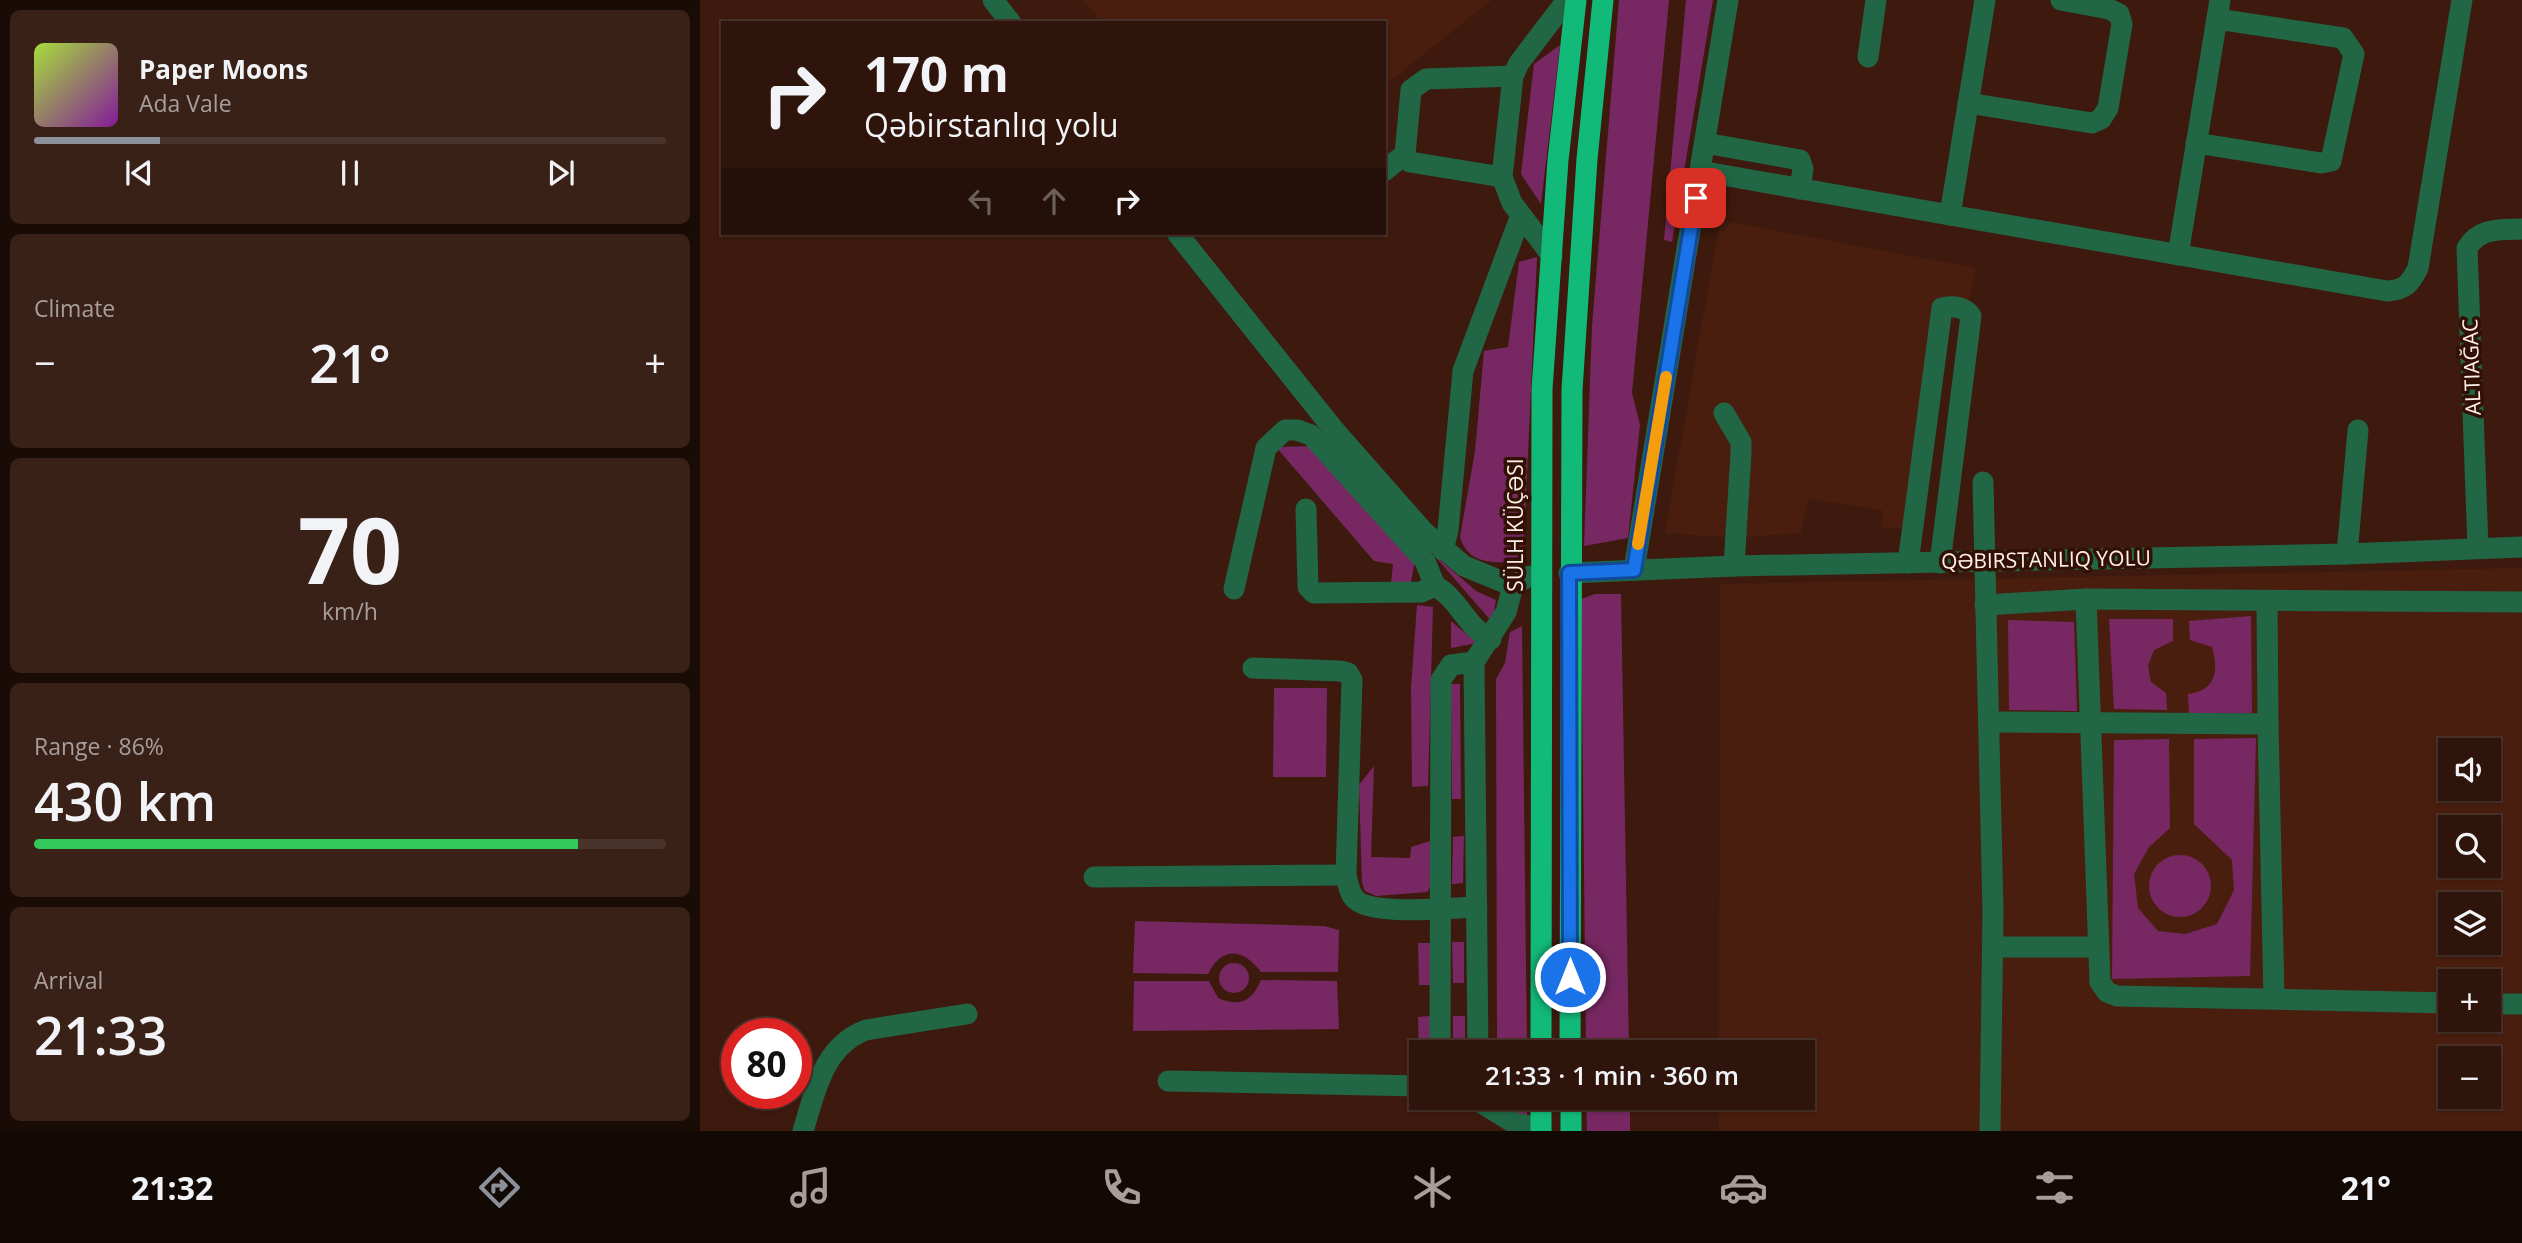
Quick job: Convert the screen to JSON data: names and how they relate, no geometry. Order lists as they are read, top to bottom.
{
  "streets": {
    "highway": ["SÜLH KÜÇƏSI"]
  },
  "page": {
    "turn": ["170 m", "Qəbirstanlıq yolu"],
    "song": ["Paper Moons", "Ada Vale"],
    "tile": [
      "Climate",
      ["70", "km/h"],
      ["Range · 86%", "430 km"],
      ["Arrival", "21:33"]
    ],
    "heat": ["−", "21°", "+"],
    "map_buttons": ["+", "−"],
    "limit": "80",
    "trip": "21:33 · 1 min · 360 m",
    "tabs": ["21:32", "21°"]
  }
}
